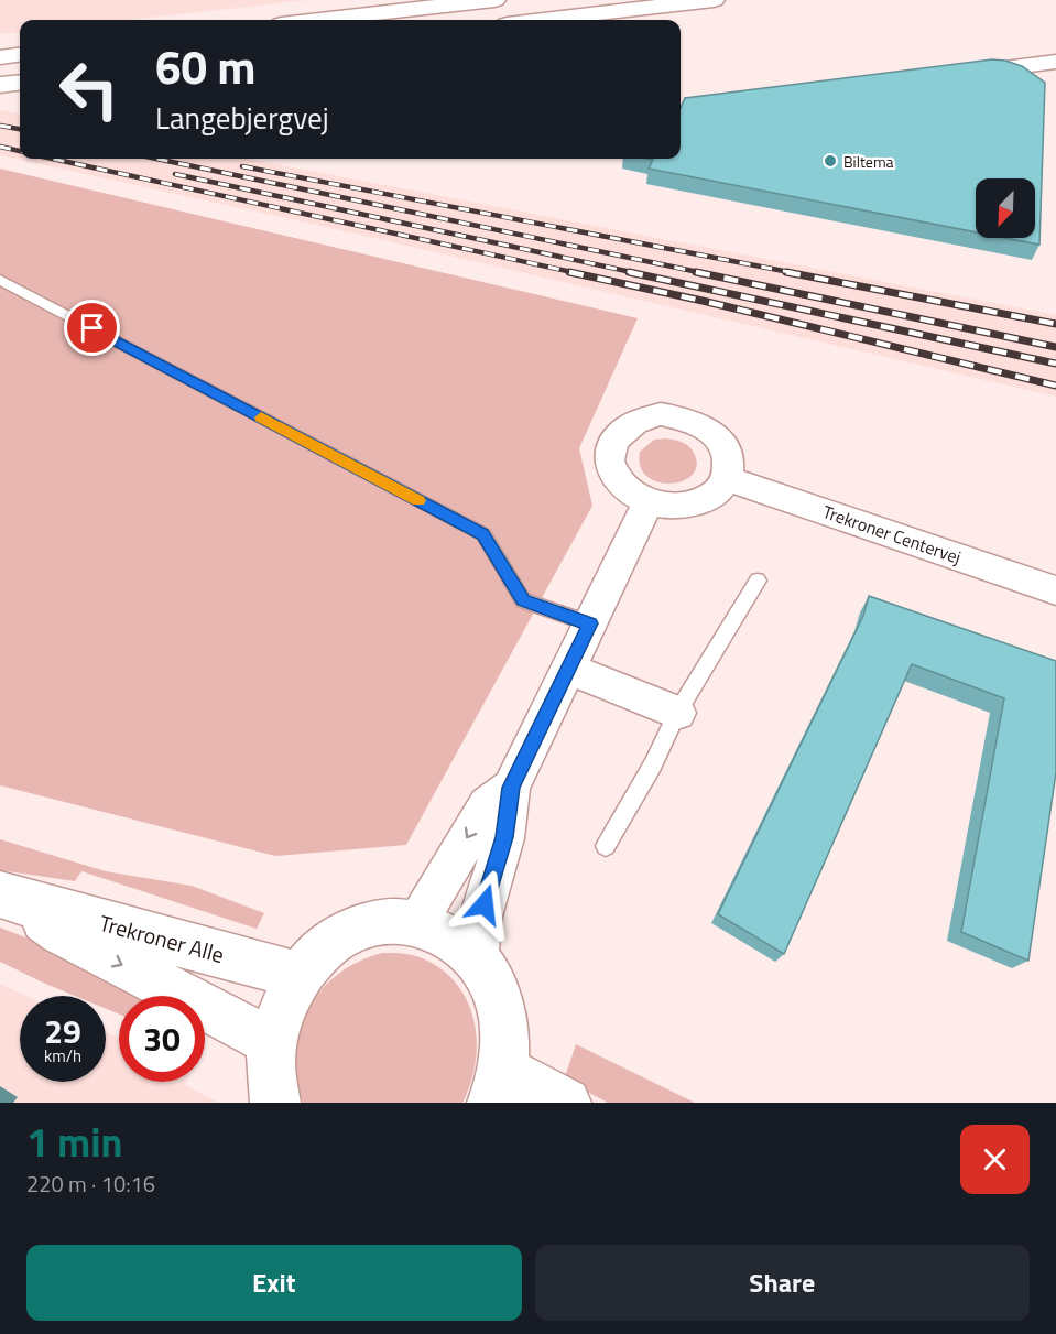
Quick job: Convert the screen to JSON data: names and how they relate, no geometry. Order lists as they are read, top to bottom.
{
  "streets": {
    "main road": ["Trekroner Alle"],
    "street": ["Trekroner Centervej"]
  },
  "places": ["Biltema"],
  "north": "bottom left",
  "page": {
    "turn": ["60 m", "Langebjergvej"],
    "speed": "29 km/h",
    "limit": "30",
    "heading": ["1 min", "220 m · 10:16"],
    "buttons": ["Exit", "Share"]
  }
}
